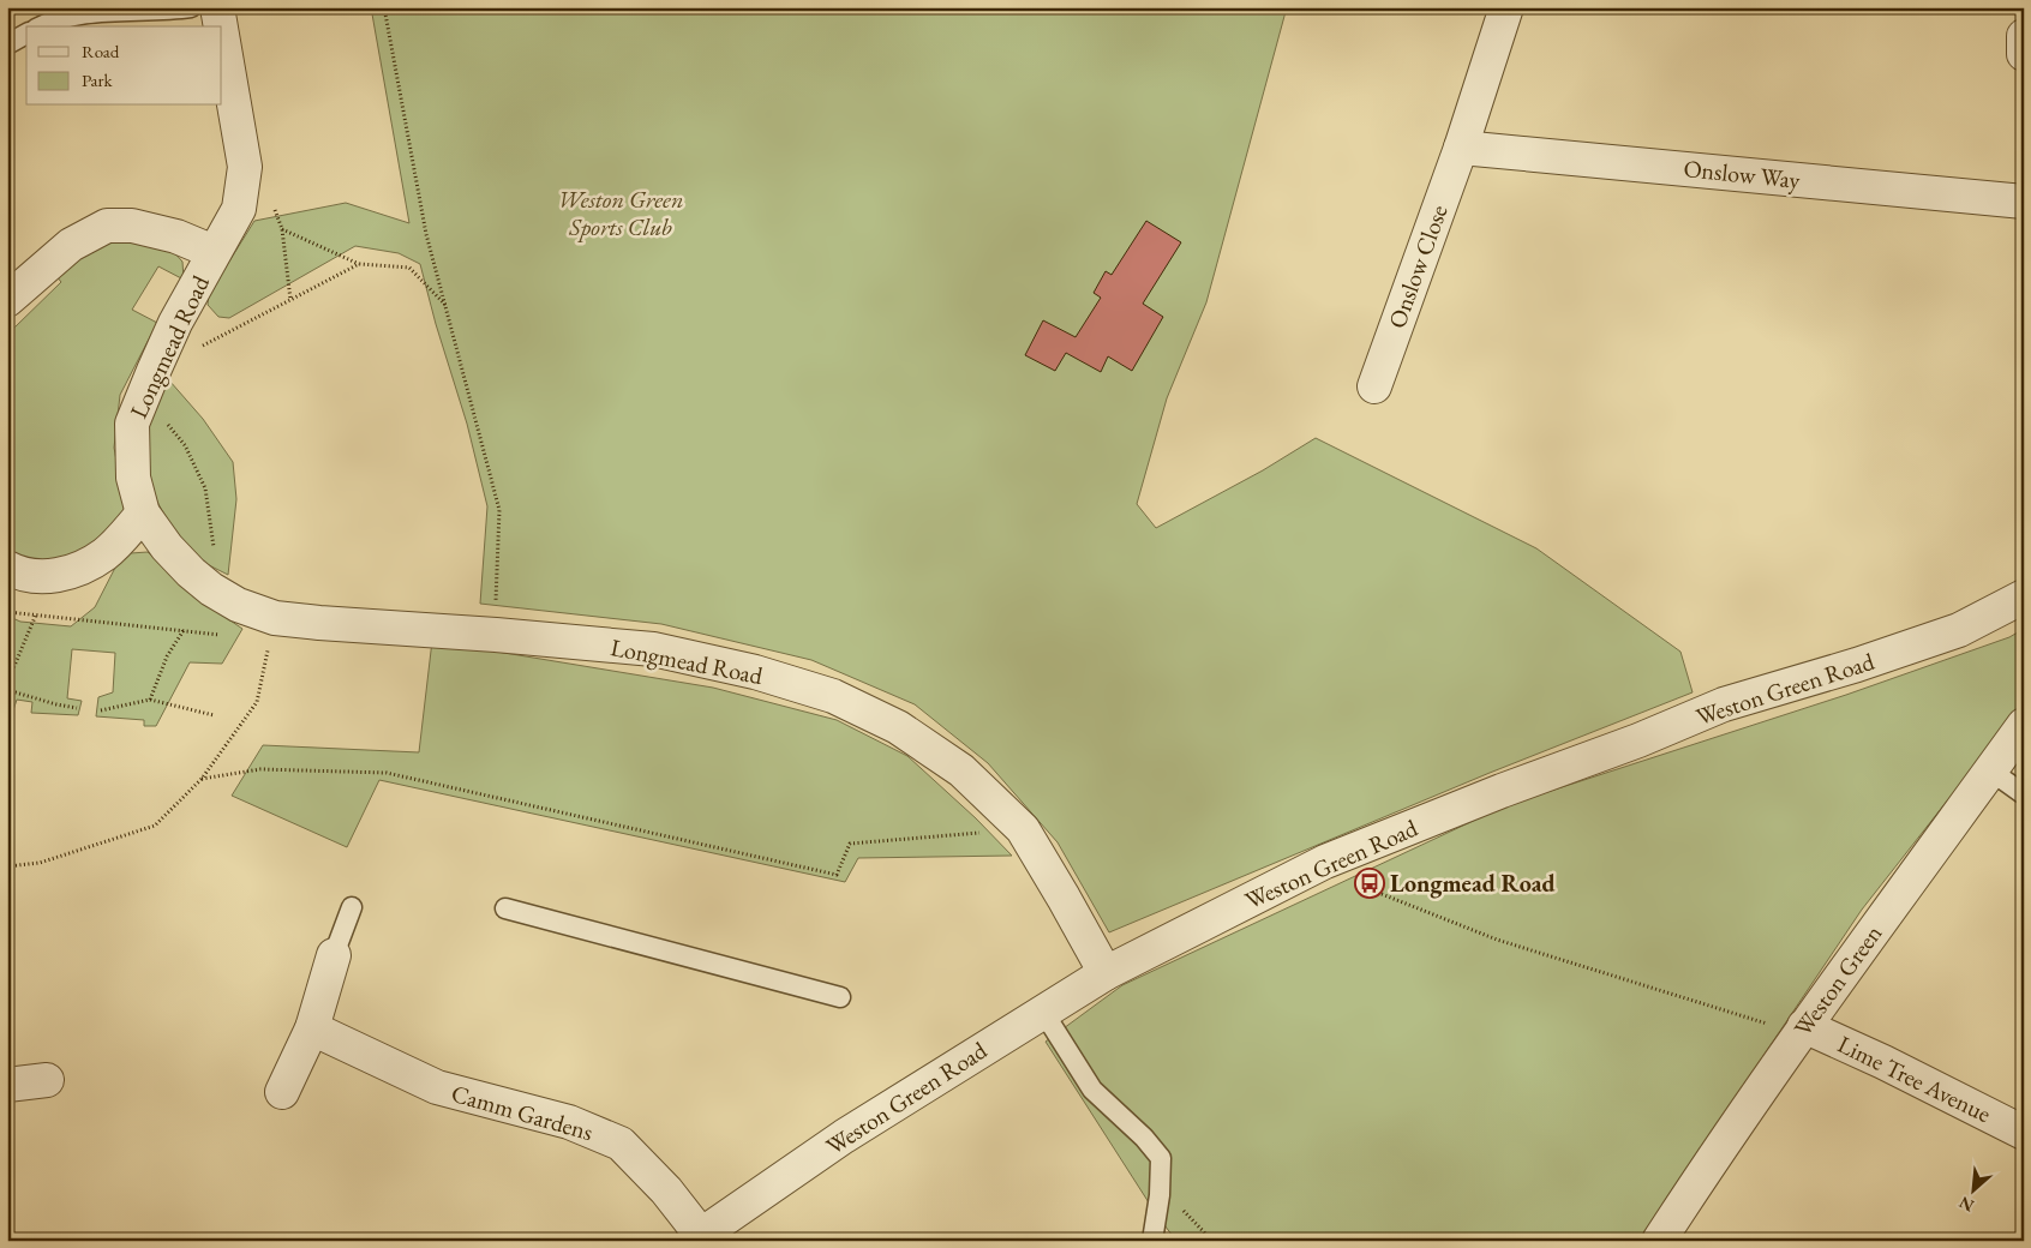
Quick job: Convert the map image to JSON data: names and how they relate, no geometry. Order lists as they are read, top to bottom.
{
  "streets": {
    "street": [
      "Onslow Way",
      "Onslow Close",
      "Longmead Road",
      "Weston Green Road",
      "Weston Green",
      "Lime Tree Avenue",
      "Camm Gardens"
    ]
  },
  "crossings": [
    ["Onslow Way", "Onslow Close"],
    ["Longmead Road", "Weston Green Road"],
    ["Weston Green Road", "Camm Gardens"],
    ["Weston Green", "Lime Tree Avenue"]
  ],
  "parks": ["Weston Green Sports Club"],
  "places": {
    "bus stop": ["Longmead Road"]
  },
  "legend": ["Road", "Park"],
  "north": "bottom left"
}
